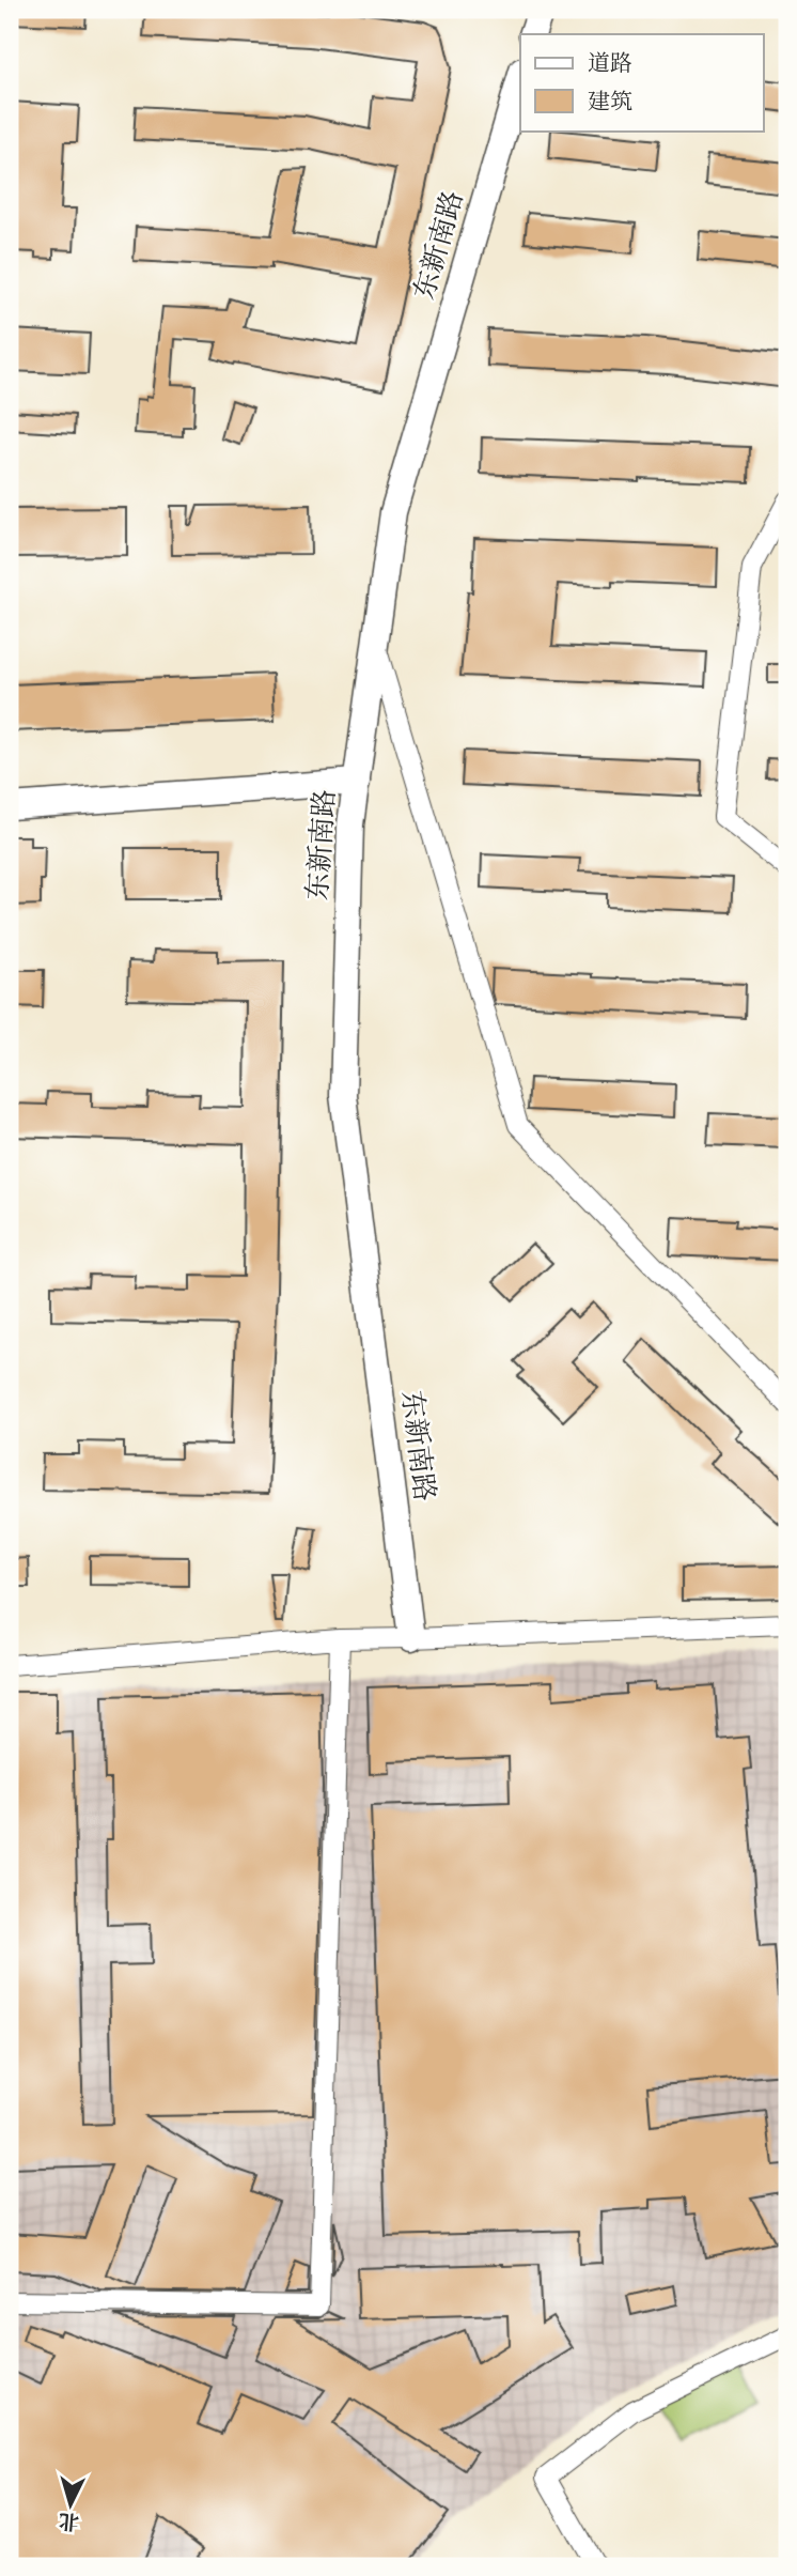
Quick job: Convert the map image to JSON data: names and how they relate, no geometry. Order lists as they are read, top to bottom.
{
  "streets": {
    "main road": ["东新南路"]
  },
  "legend": ["道路", "建筑"],
  "north": "bottom"
}
